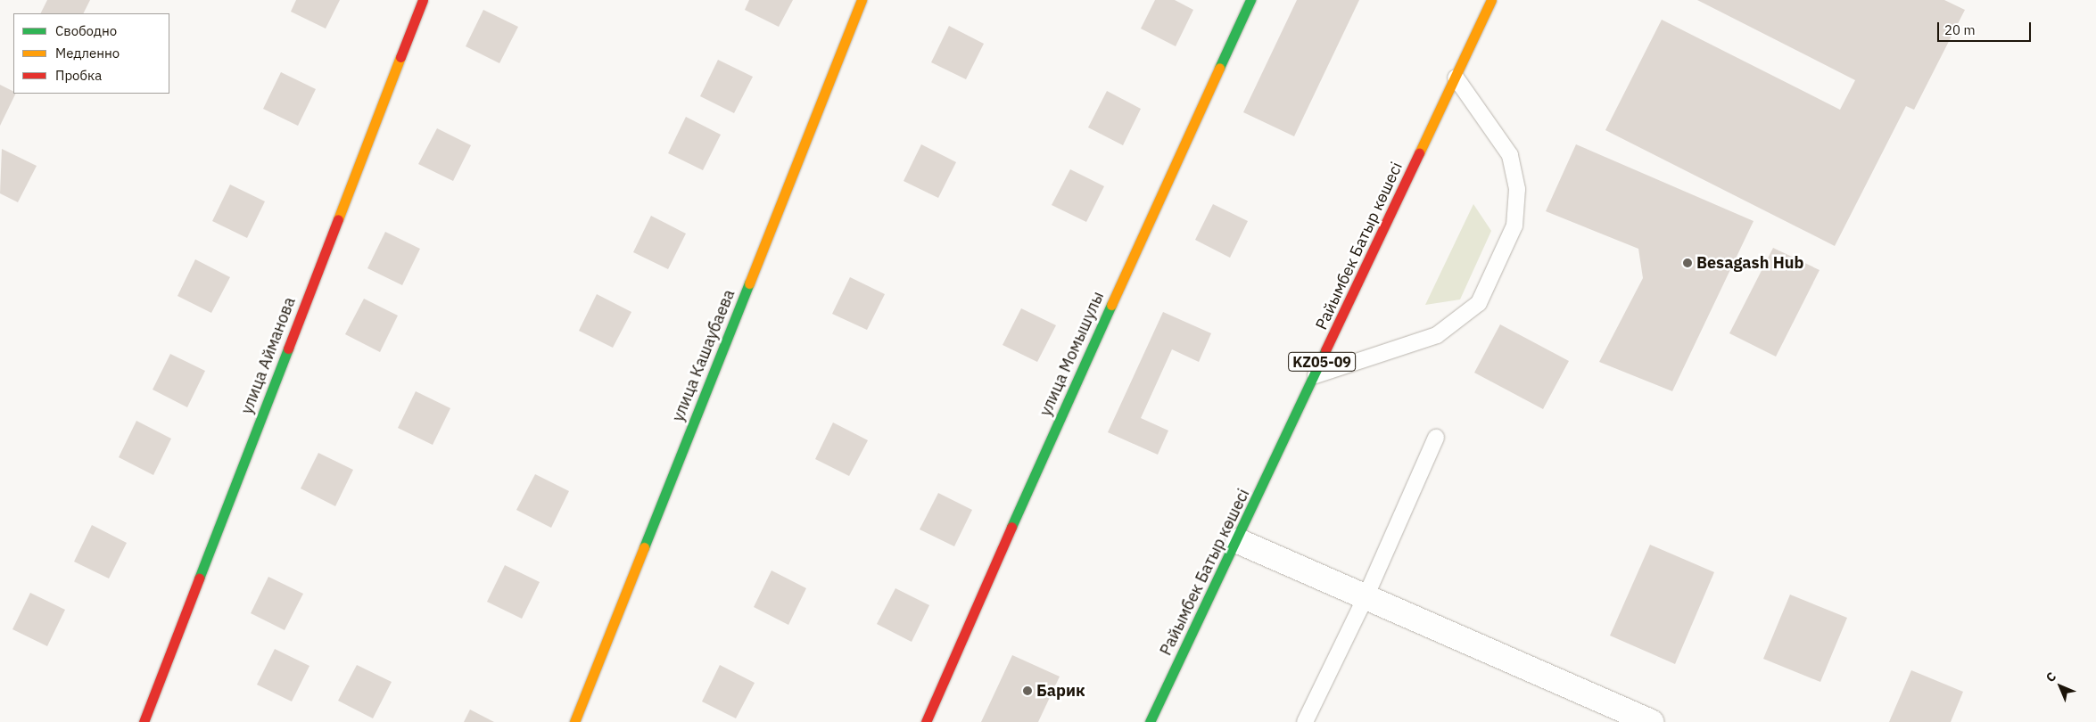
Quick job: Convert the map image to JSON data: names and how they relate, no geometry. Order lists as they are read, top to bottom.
{
  "streets": {
    "street": [
      "Райымбек Батыр көшесі",
      "улица Момышулы",
      "улица Айманова",
      "улица Кашаубаева",
      "KZ05-09"
    ]
  },
  "places": ["Besagash Hub", "Барик"],
  "legend": ["Свободно", "Медленно", "Пробка"],
  "scale_bar": "20 m",
  "north": "top left"
}
